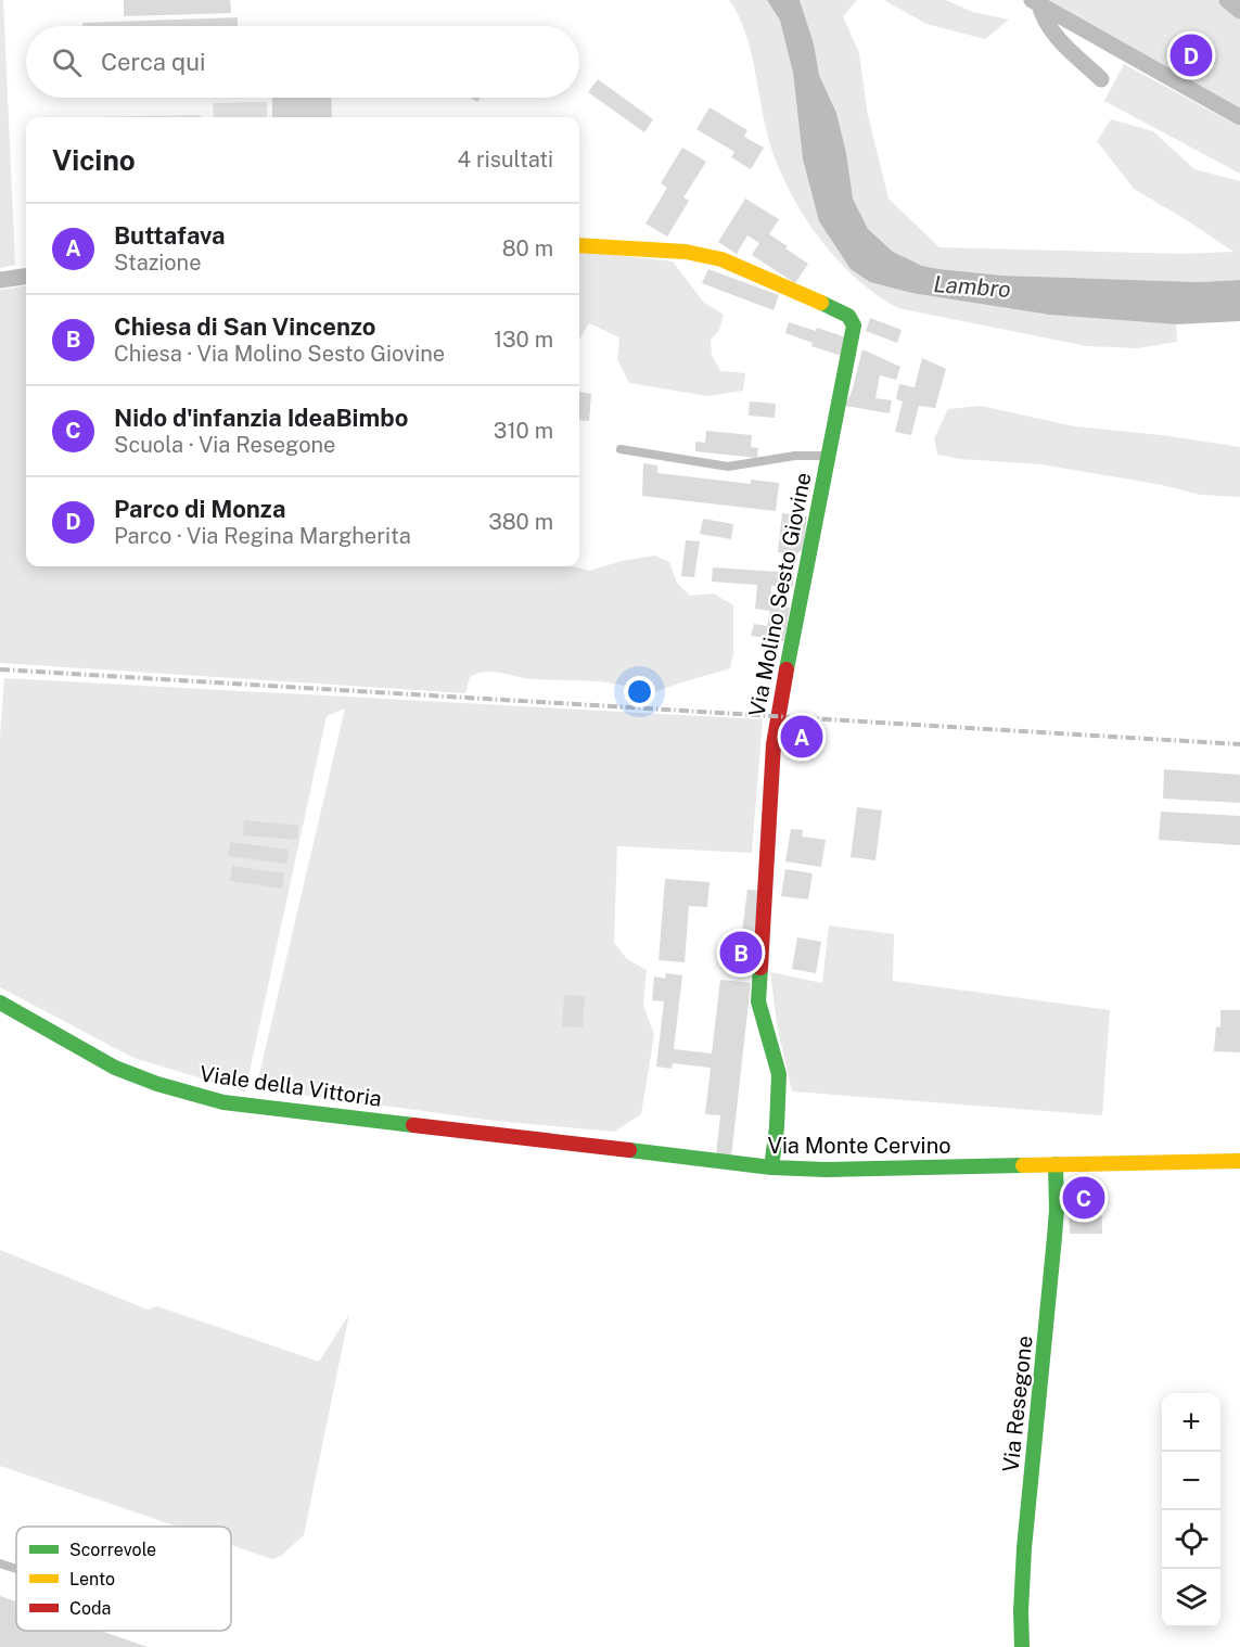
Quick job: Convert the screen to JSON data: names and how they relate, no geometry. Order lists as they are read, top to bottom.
{
  "streets": {
    "street": [
      "Via Molino Sesto Giovine",
      "Viale della Vittoria",
      "Via Monte Cervino",
      "Via Resegone"
    ]
  },
  "crossings": [
    ["Via Molino Sesto Giovine", "Via Monte Cervino"],
    ["Viale della Vittoria", "Via Monte Cervino"],
    ["Via Monte Cervino", "Via Resegone"]
  ],
  "water": ["Lambro"],
  "legend": ["Scorrevole", "Lento", "Coda"],
  "page": {
    "search": "Cerca qui",
    "pins": [
      "D",
      "A",
      "B",
      "C"
    ],
    "heading": ["Vicino", "4 risultati"],
    "list": [
      {
        "mark": "A",
        "name": "Buttafava",
        "note": "Stazione",
        "value": "80 m"
      },
      {
        "mark": "B",
        "name": "Chiesa di San Vincenzo",
        "note": "Chiesa · Via Molino Sesto Giovine",
        "value": "130 m"
      },
      {
        "mark": "C",
        "name": "Nido d'infanzia IdeaBimbo",
        "note": "Scuola · Via Resegone",
        "value": "310 m"
      },
      {
        "mark": "D",
        "name": "Parco di Monza",
        "note": "Parco · Via Regina Margherita",
        "value": "380 m"
      }
    ],
    "map_buttons": ["+", "−"]
  }
}
